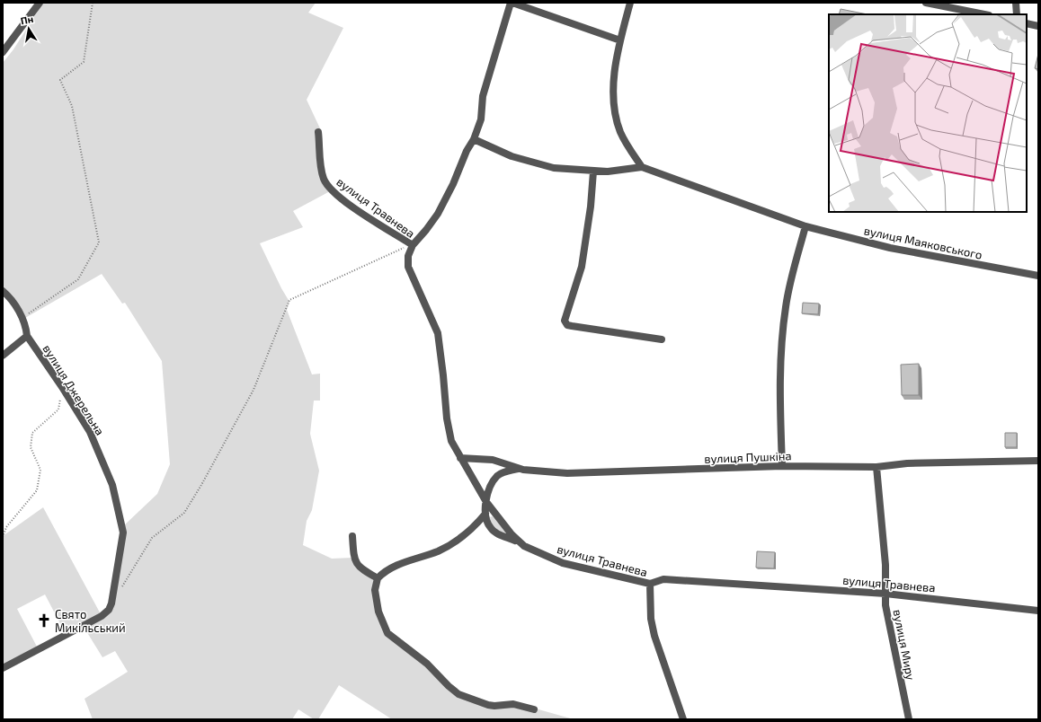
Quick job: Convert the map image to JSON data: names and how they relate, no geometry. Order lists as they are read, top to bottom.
{
  "streets": {
    "street": [
      "вулиця Травнева",
      "вулиця Маяковського",
      "вулиця Джерельна",
      "вулиця Пушкіна",
      "вулиця Миру"
    ]
  },
  "crossings": [
    ["вулиця Травнева", "вулиця Пушкіна"],
    ["вулиця Травнева", "вулиця Миру"],
    ["вулиця Пушкіна", "вулиця Миру"]
  ],
  "places": {
    "church": ["Свято Микільський"]
  },
  "north": "top"
}
